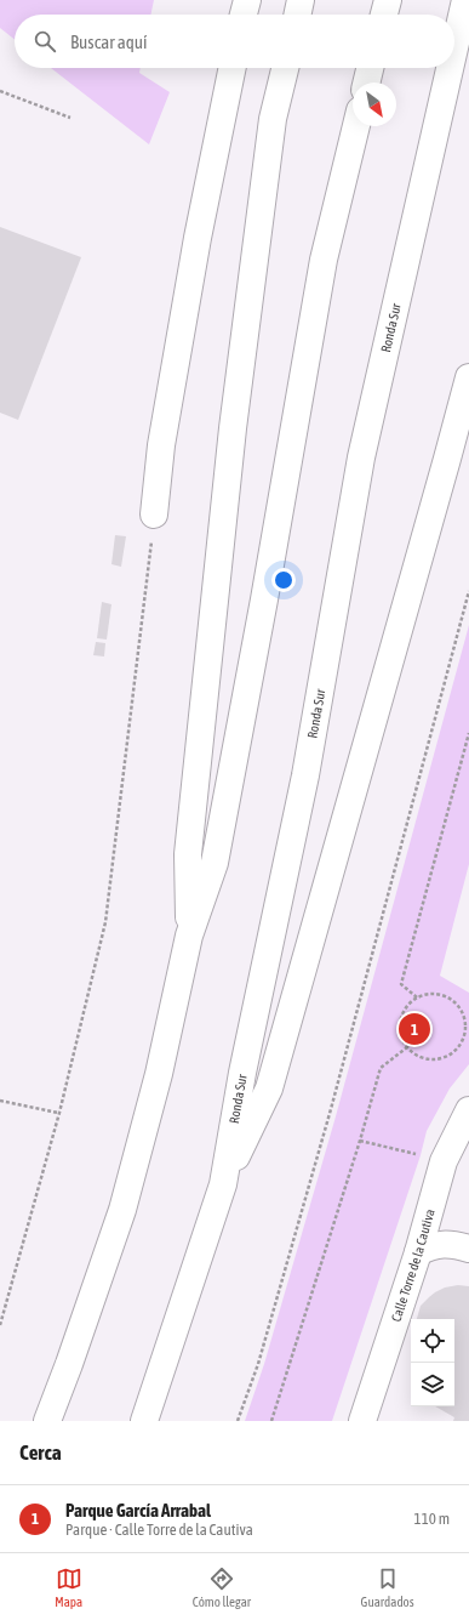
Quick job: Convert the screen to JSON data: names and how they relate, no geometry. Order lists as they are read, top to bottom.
{
  "streets": {
    "main road": ["Ronda Sur", "Calle Torre de la Cautiva"]
  },
  "north": "bottom right",
  "page": {
    "search": "Buscar aquí",
    "pins": "1",
    "heading": "Cerca",
    "list": [
      {
        "mark": "1",
        "name": "Parque García Arrabal",
        "note": "Parque · Calle Torre de la Cautiva",
        "value": "110 m"
      }
    ],
    "nav": ["Mapa", "Cómo llegar", "Guardados"]
  }
}
